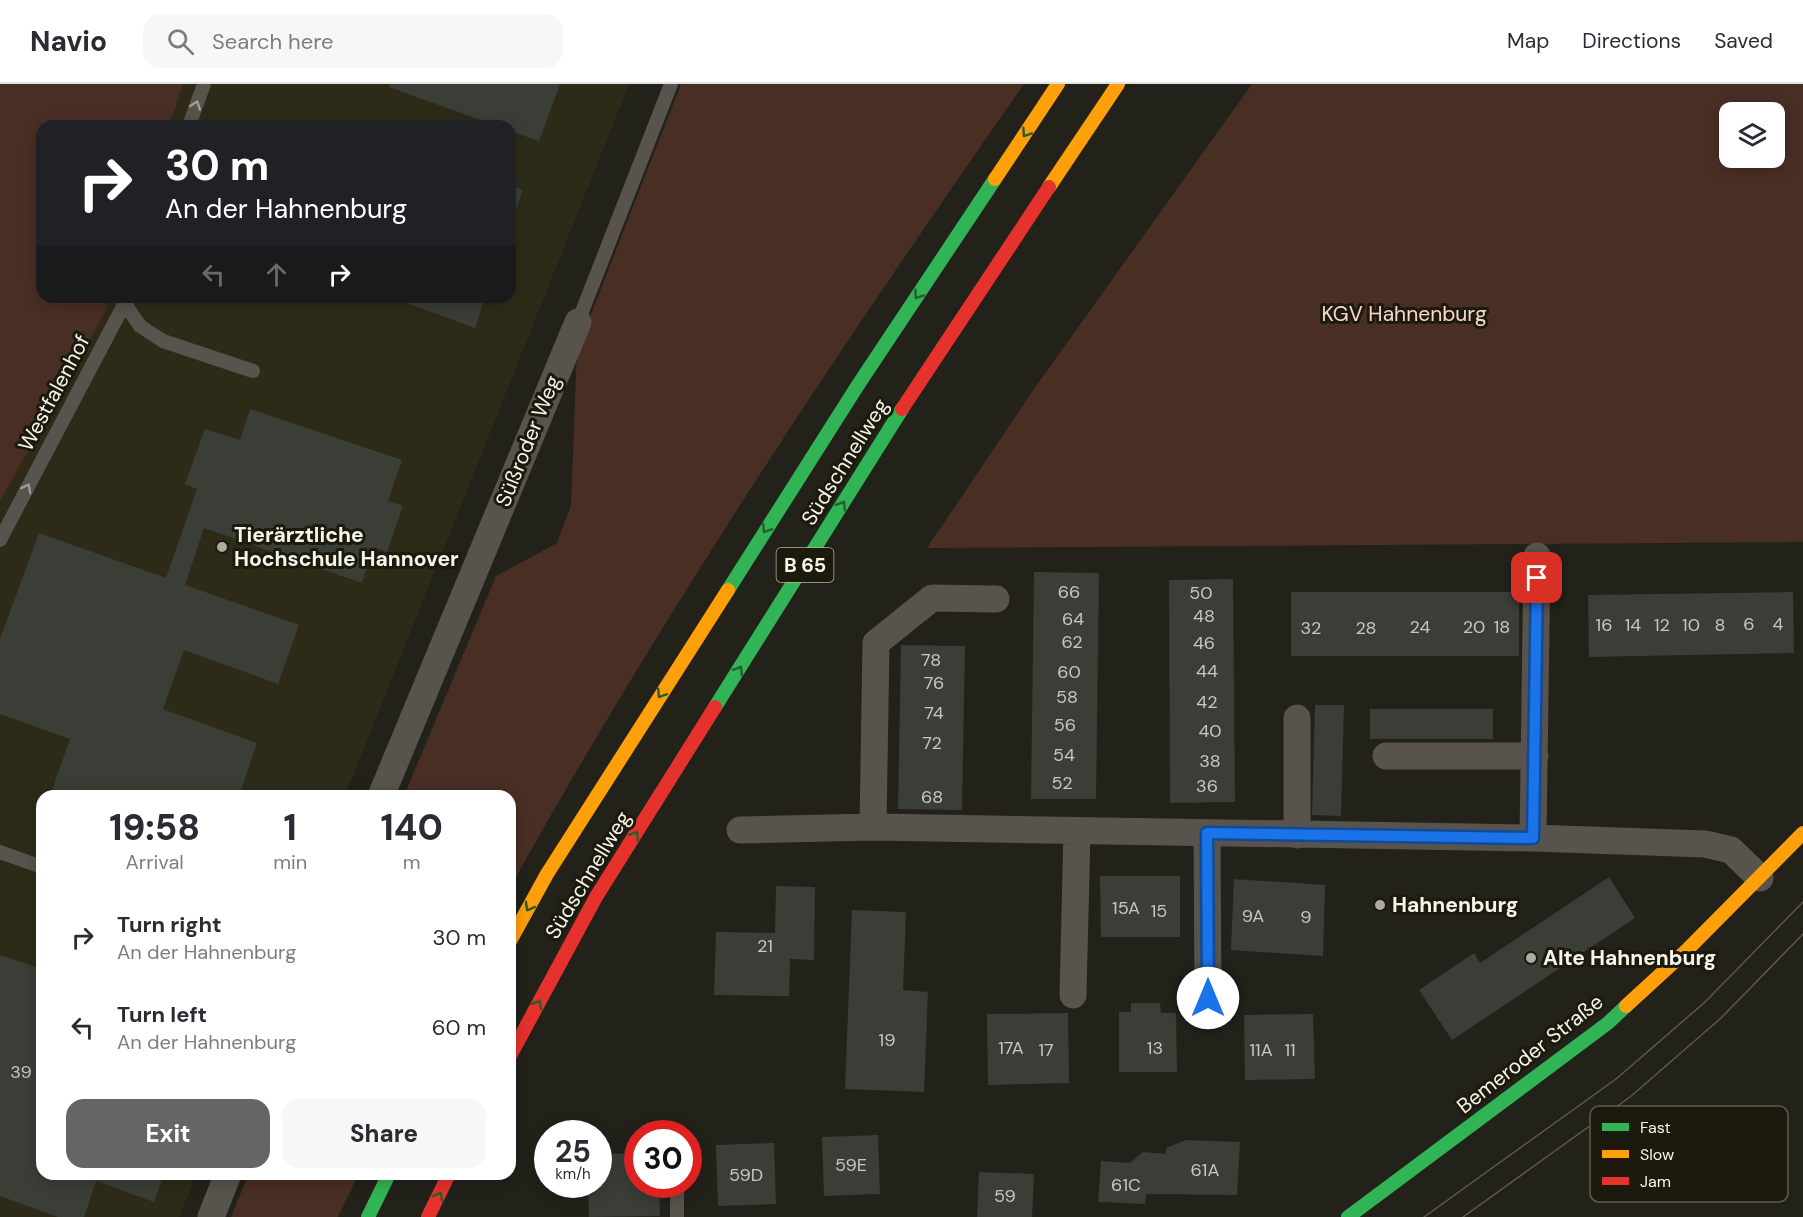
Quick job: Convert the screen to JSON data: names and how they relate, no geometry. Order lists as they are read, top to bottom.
{
  "streets": {
    "main road": ["Südschnellweg", "B 65", "Bemeroder Straße"],
    "street": ["Süßroder Weg"],
    "lane": ["Westfalenhof"]
  },
  "one_way": ["Westfalenhof"],
  "parks": ["KGV Hahnenburg"],
  "places": ["Tierärztliche Hochschule Hannover", "Hahnenburg", "Alte Hahnenburg"],
  "house_numbers": [
    "66",
    "50",
    "48",
    "64",
    "6",
    "4",
    "16",
    "14",
    "12",
    "10",
    "8",
    "24",
    "20",
    "18",
    "32",
    "28",
    "62",
    "46",
    "78",
    "44",
    "60",
    "76",
    "58",
    "42",
    "74",
    "56",
    "40",
    "72",
    "54",
    "38",
    "52",
    "36",
    "68",
    "15A",
    "15",
    "9A",
    "9",
    "21",
    "19",
    "17A",
    "13",
    "17",
    "11A",
    "11",
    "39",
    "59E",
    "61A",
    "59D",
    "61C",
    "59"
  ],
  "legend": ["Fast", "Slow", "Jam"],
  "page": {
    "header": "Navio",
    "search": "Search here",
    "nav": ["Map", "Directions", "Saved"],
    "turn": ["30 m", "An der Hahnenburg"],
    "eta": [
      "19:58",
      "Arrival",
      "1",
      "min",
      "140",
      "m"
    ],
    "list": [
      {
        "name": "Turn right",
        "note": "An der Hahnenburg",
        "value": "30 m"
      },
      {
        "name": "Turn left",
        "note": "An der Hahnenburg",
        "value": "60 m"
      }
    ],
    "buttons": ["Exit", "Share"],
    "speed": "25 km/h",
    "limit": "30"
  }
}
